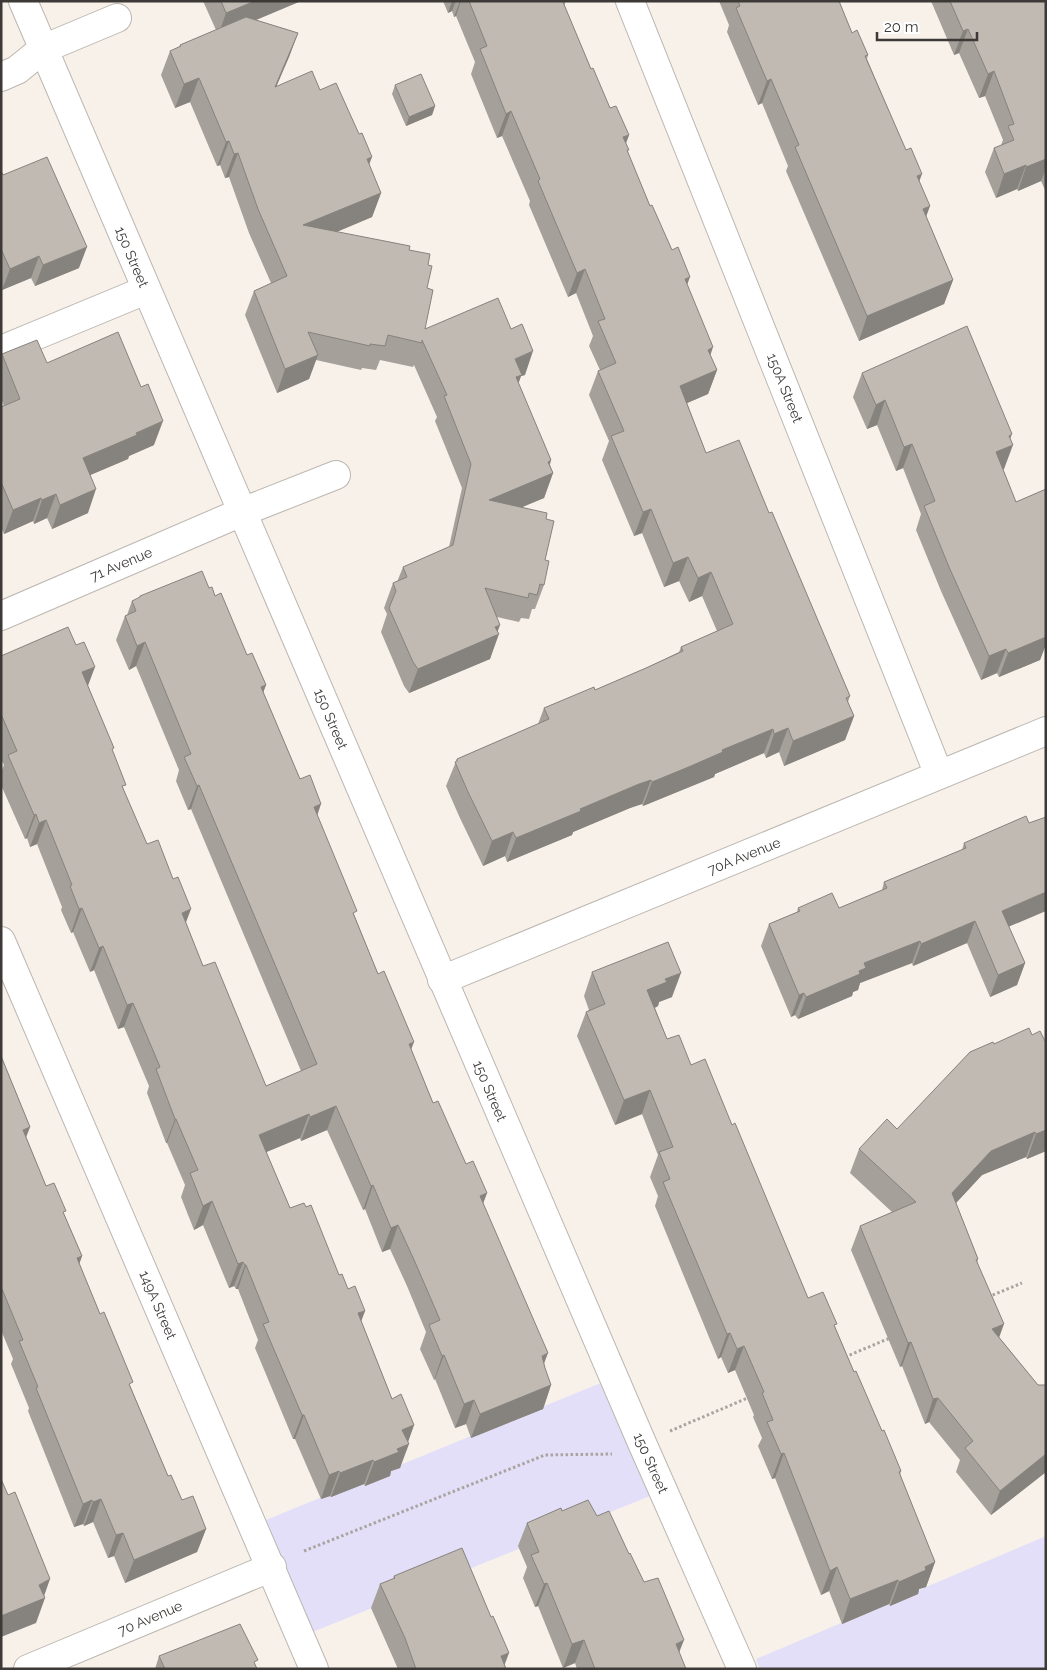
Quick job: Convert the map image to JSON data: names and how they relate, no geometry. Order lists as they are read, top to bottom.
{
  "streets": {
    "street": [
      "150 Street",
      "150A Street",
      "71 Avenue",
      "70A Avenue",
      "149A Street",
      "70 Avenue"
    ]
  },
  "crossings": [
    ["150 Street", "71 Avenue"],
    ["150 Street", "70A Avenue"],
    ["150A Street", "70A Avenue"],
    ["149A Street", "70 Avenue"]
  ],
  "scale_bar": "20 m"
}
